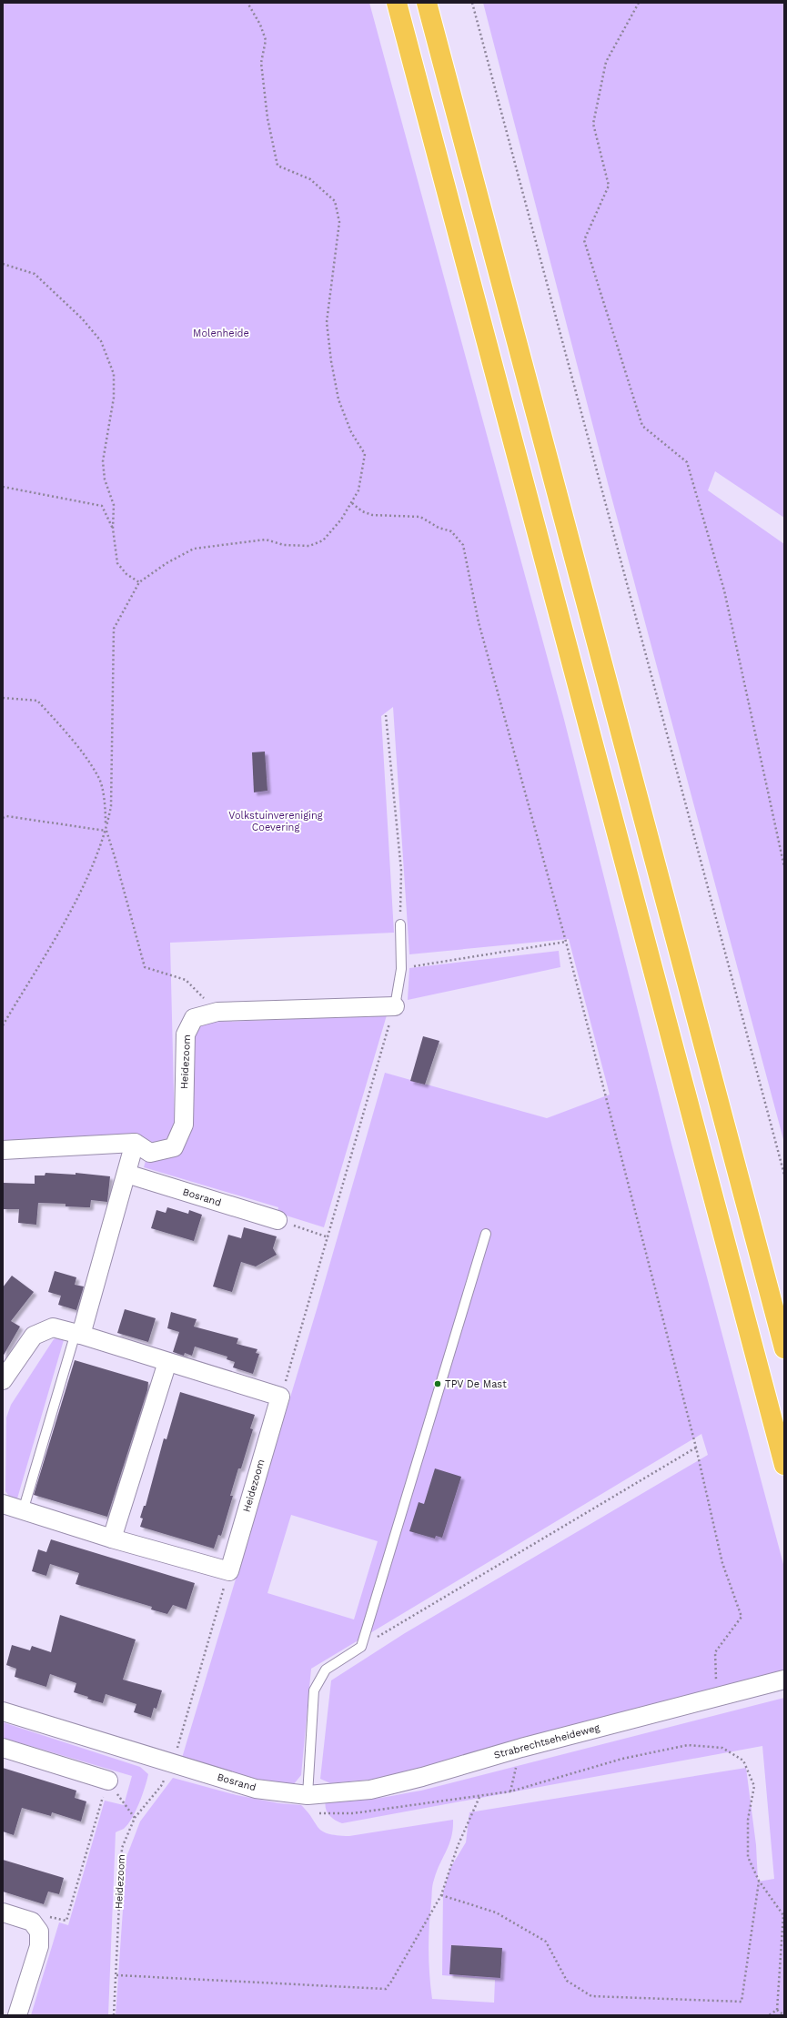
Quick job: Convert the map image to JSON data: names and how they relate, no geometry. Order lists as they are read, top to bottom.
{
  "streets": {
    "street": ["Heidezoom", "Bosrand", "Strabrechtseheideweg"]
  },
  "crossings": [
    ["Heidezoom", "Bosrand"],
    ["Bosrand", "Strabrechtseheideweg"]
  ],
  "parks": ["Molenheide", "Volkstuinvereniging Coevering"],
  "places": ["TPV De Mast"]
}
